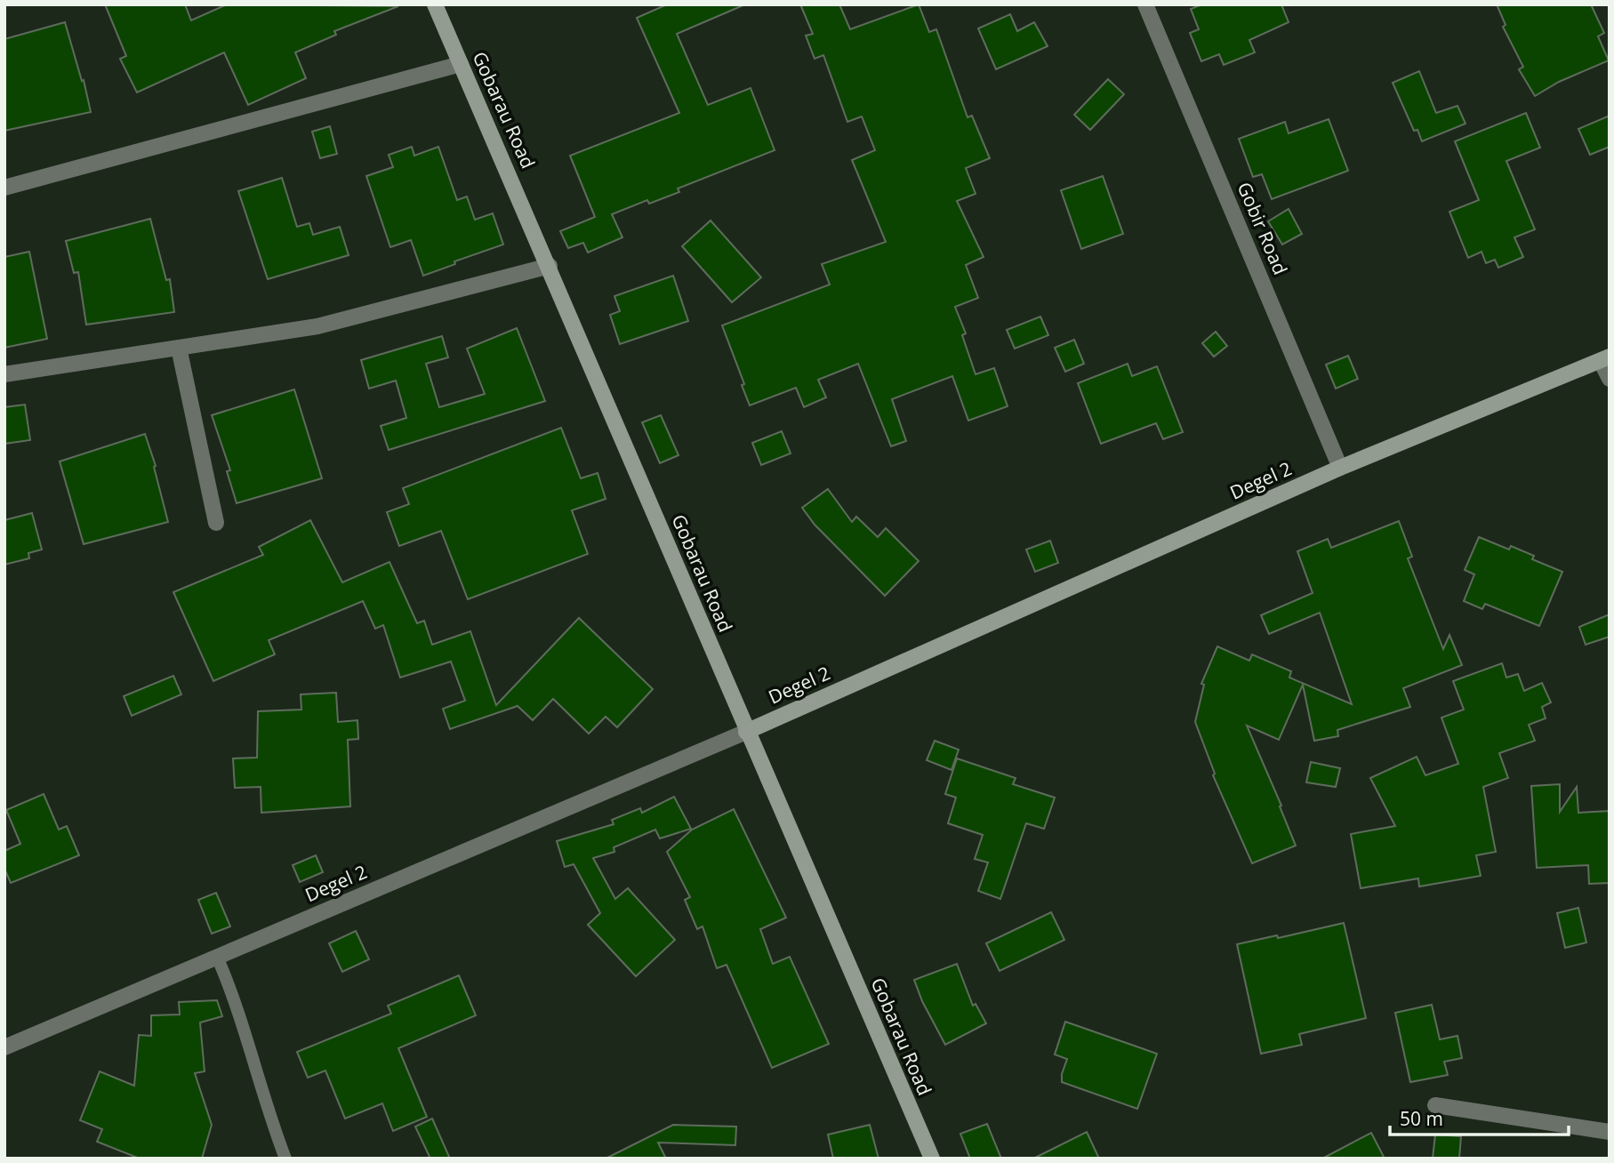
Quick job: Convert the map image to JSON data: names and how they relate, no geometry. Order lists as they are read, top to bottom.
{
  "streets": {
    "street": ["Gobarau Road", "Gobir Road", "Degel 2"]
  },
  "crossings": [
    ["Gobarau Road", "Degel 2"],
    ["Gobir Road", "Degel 2"]
  ],
  "scale_bar": "50 m"
}
